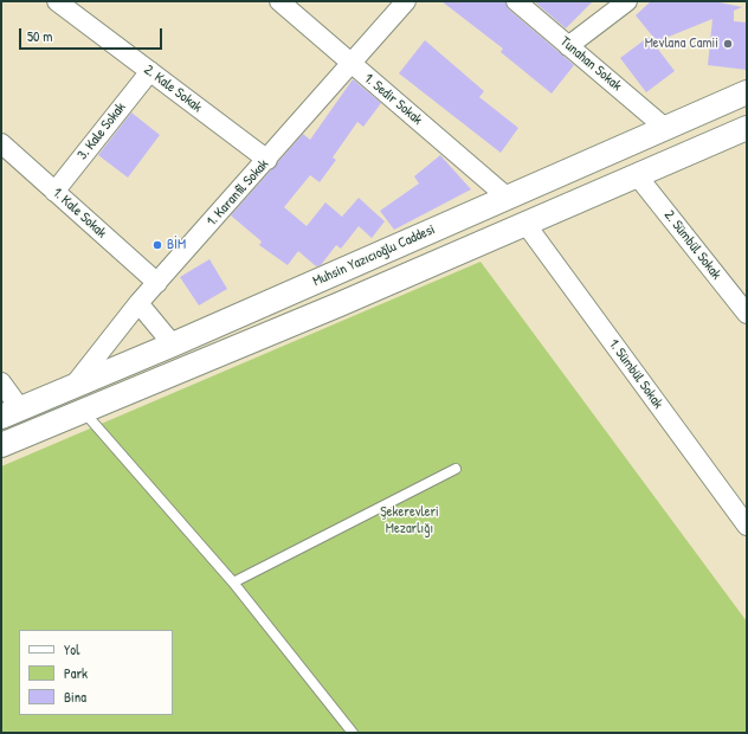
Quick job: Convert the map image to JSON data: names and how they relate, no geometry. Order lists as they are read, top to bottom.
{
  "streets": {
    "street": [
      "Tunahan Sokak",
      "2. Kale Sokak",
      "1. Sedir Sokak",
      "3. Kale Sokak",
      "1. Karanfil Sokak",
      "1. Kale Sokak",
      "2. Sümbül Sokak",
      "Muhsin Yazıcıoğlu Caddesi",
      "1. Sümbül Sokak"
    ]
  },
  "crossings": [
    ["Tunahan Sokak", "Muhsin Yazıcıoğlu Caddesi"],
    ["2. Kale Sokak", "3. Kale Sokak"],
    ["2. Kale Sokak", "1. Karanfil Sokak"],
    ["1. Sedir Sokak", "1. Karanfil Sokak"],
    ["1. Sedir Sokak", "Muhsin Yazıcıoğlu Caddesi"],
    ["3. Kale Sokak", "1. Kale Sokak"],
    ["1. Karanfil Sokak", "1. Kale Sokak"],
    ["1. Karanfil Sokak", "Muhsin Yazıcıoğlu Caddesi"]
  ],
  "parks": ["Şekerevleri Mezarlığı"],
  "places": ["Mevlana Camii", "BİM"],
  "legend": ["Yol", "Park", "Bina"],
  "scale_bar": "50 m"
}
